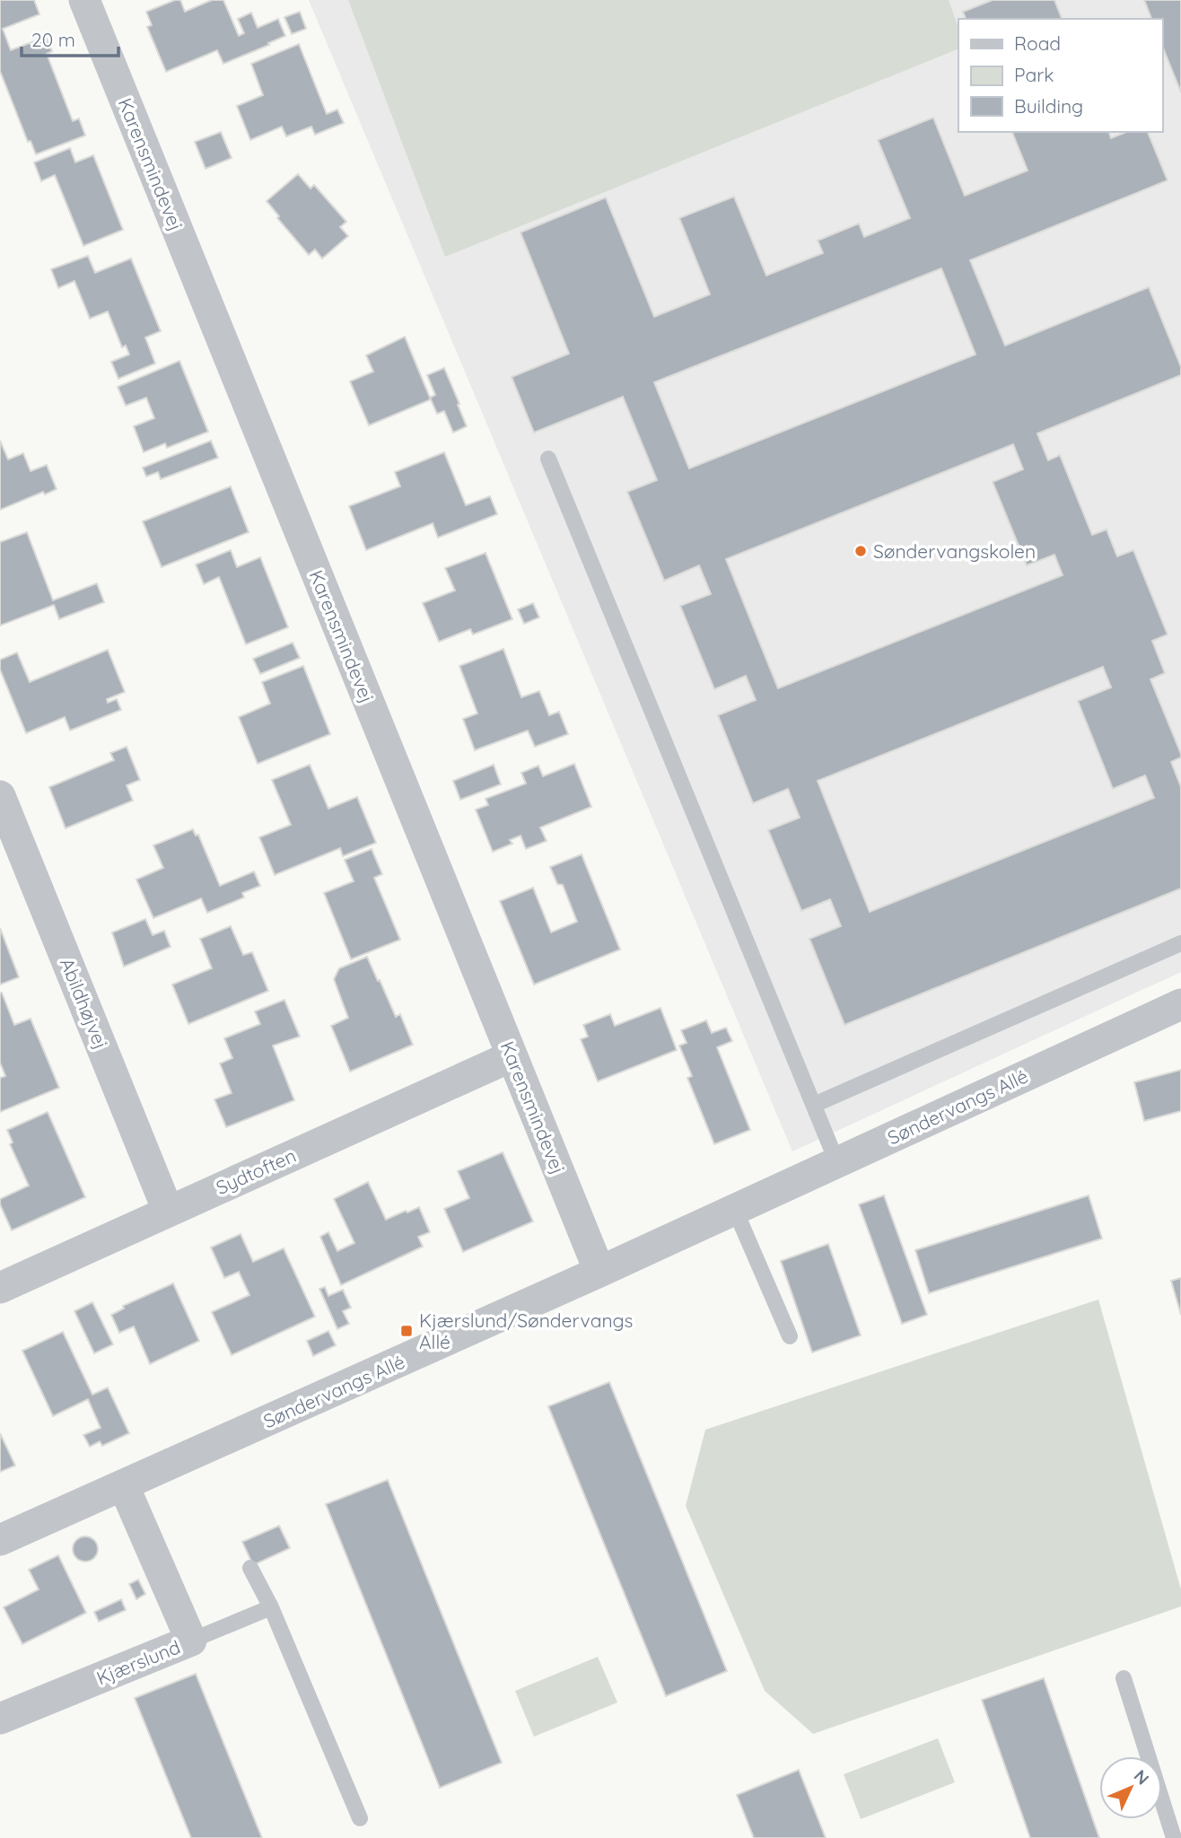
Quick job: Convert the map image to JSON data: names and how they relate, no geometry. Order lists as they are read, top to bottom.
{
  "streets": {
    "street": [
      "Karensmindevej",
      "Abildhøjvej",
      "Søndervangs Allé",
      "Sydtoften",
      "Kjærslund"
    ]
  },
  "crossings": [
    ["Karensmindevej", "Søndervangs Allé"],
    ["Karensmindevej", "Sydtoften"],
    ["Abildhøjvej", "Sydtoften"],
    ["Søndervangs Allé", "Kjærslund"]
  ],
  "places": {
    "other": ["Søndervangskolen"],
    "transit": ["Kjærslund/Søndervangs Allé"]
  },
  "legend": ["Road", "Park", "Building"],
  "scale_bar": "20 m",
  "north": "top right"
}
